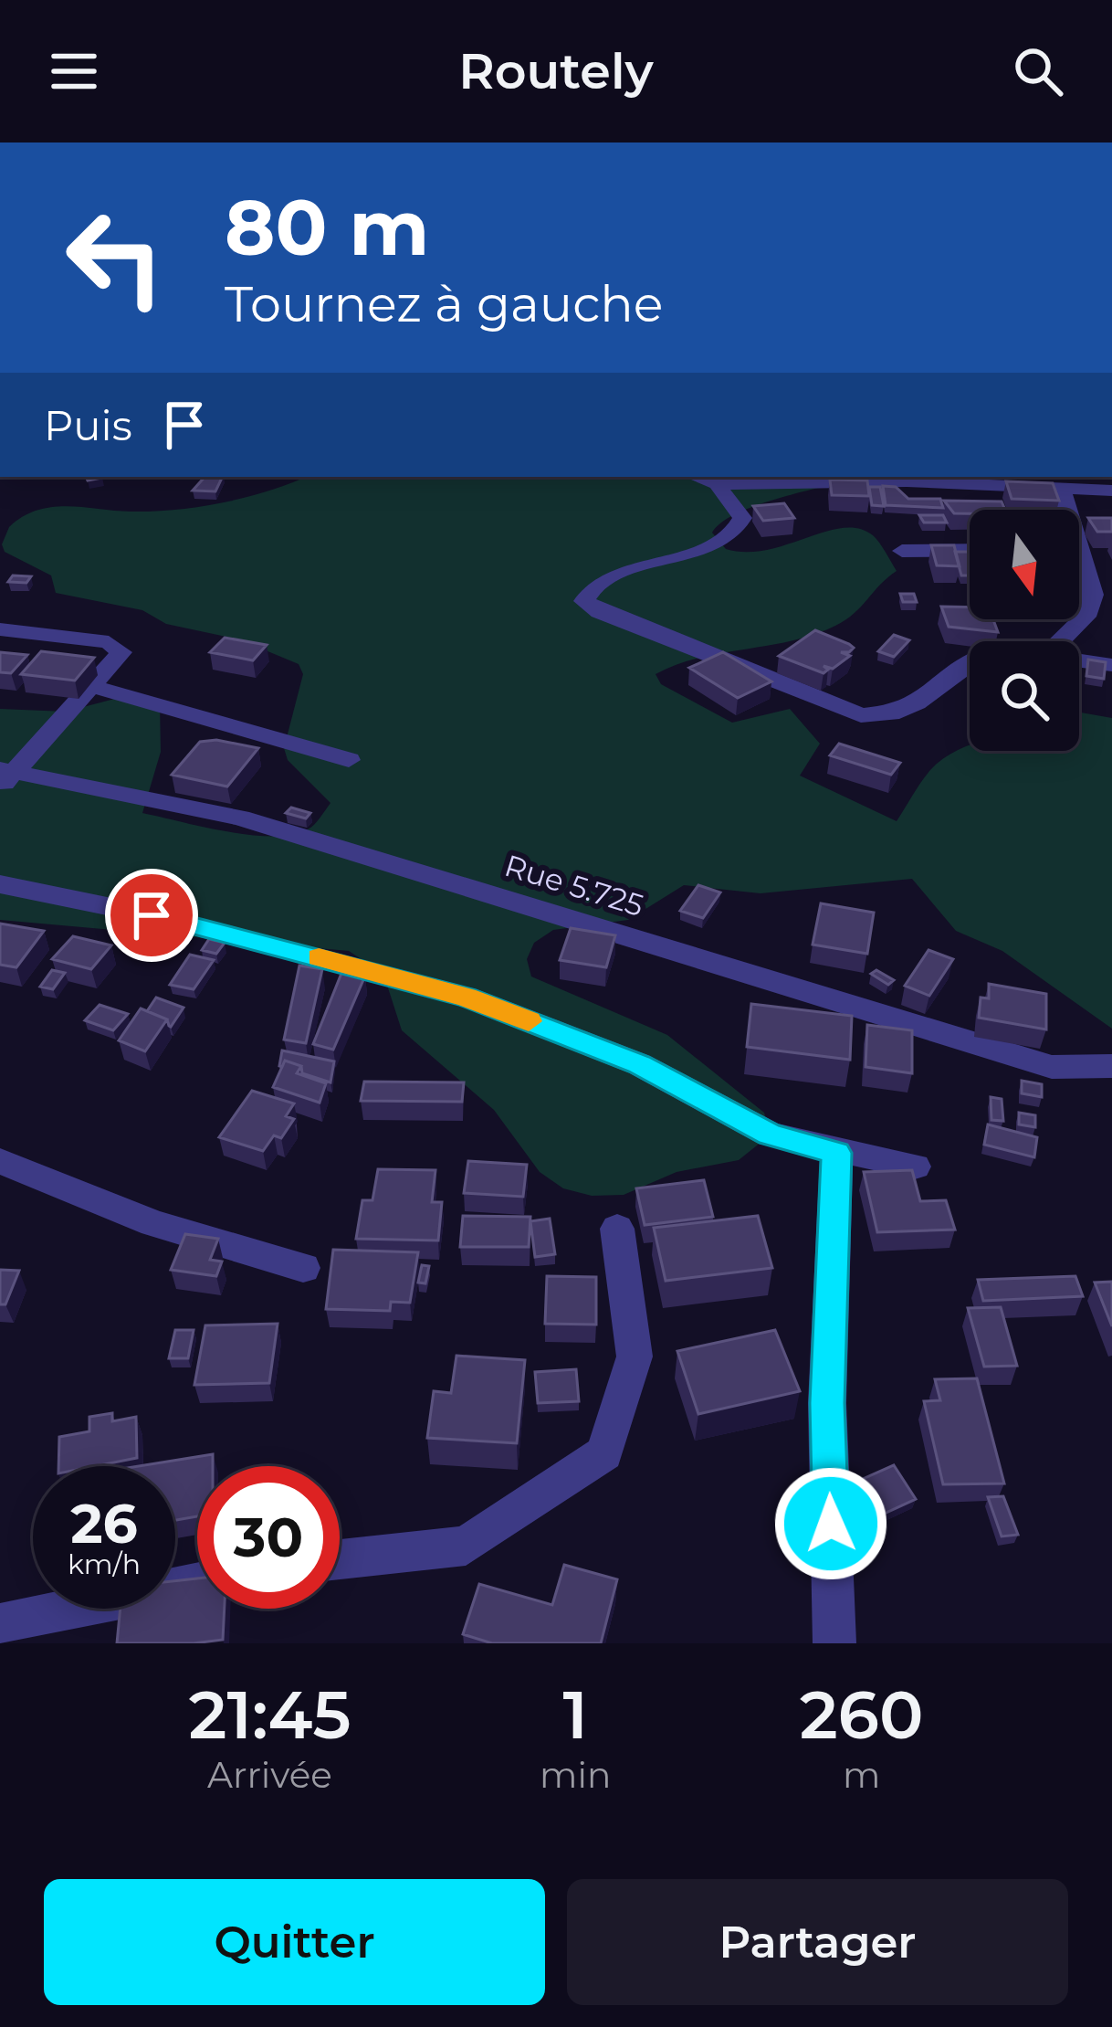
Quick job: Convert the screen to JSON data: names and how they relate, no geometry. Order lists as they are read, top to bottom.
{
  "streets": {
    "street": ["Rue 5.725"]
  },
  "north": "bottom",
  "page": {
    "header": "Routely",
    "turn": ["80 m", "Tournez à gauche"],
    "then": "Puis",
    "speed": "26 km/h",
    "limit": "30",
    "eta": [
      "21:45",
      "Arrivée",
      "1",
      "min",
      "260",
      "m"
    ],
    "buttons": ["Quitter", "Partager"]
  }
}
